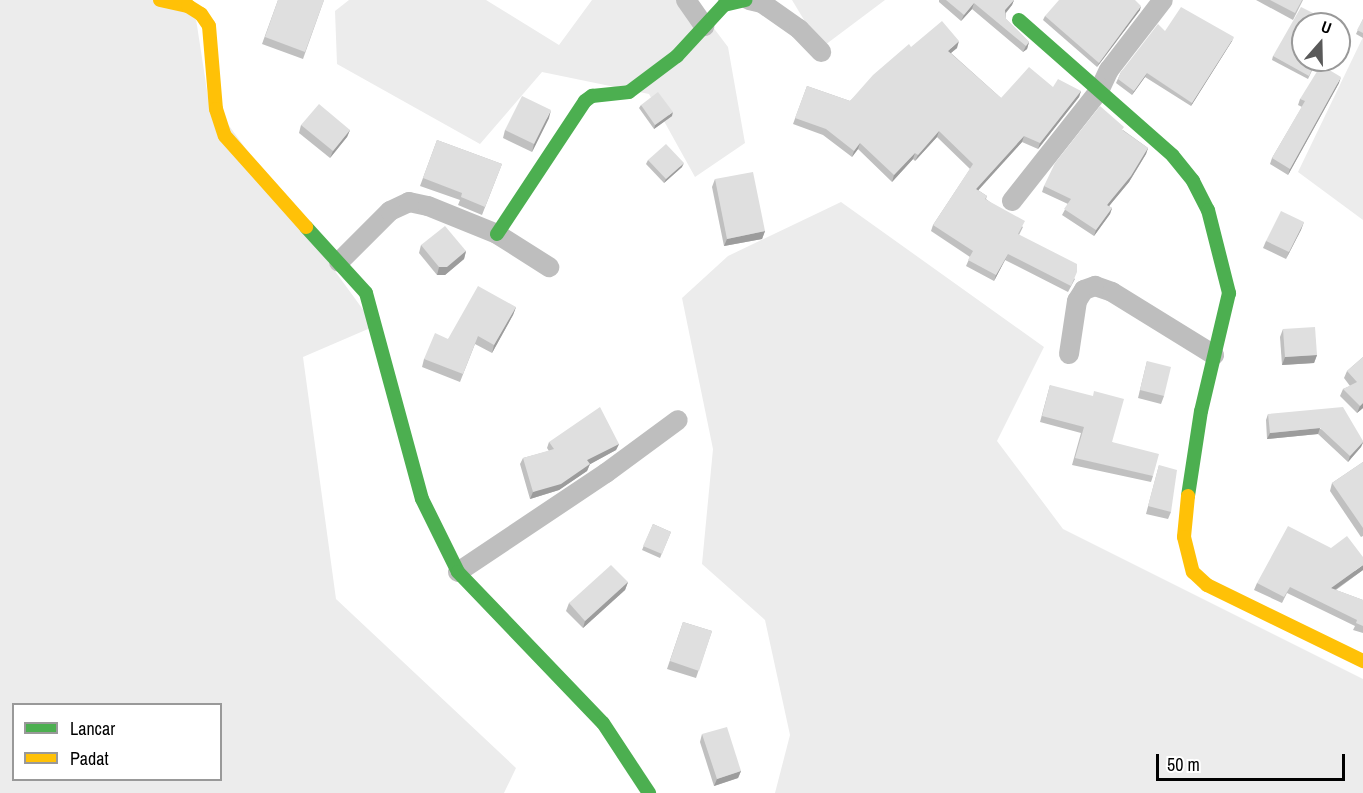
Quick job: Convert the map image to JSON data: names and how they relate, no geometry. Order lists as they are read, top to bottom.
{
  "legend": ["Lancar", "Padat"],
  "scale_bar": "50 m",
  "north": "top"
}
